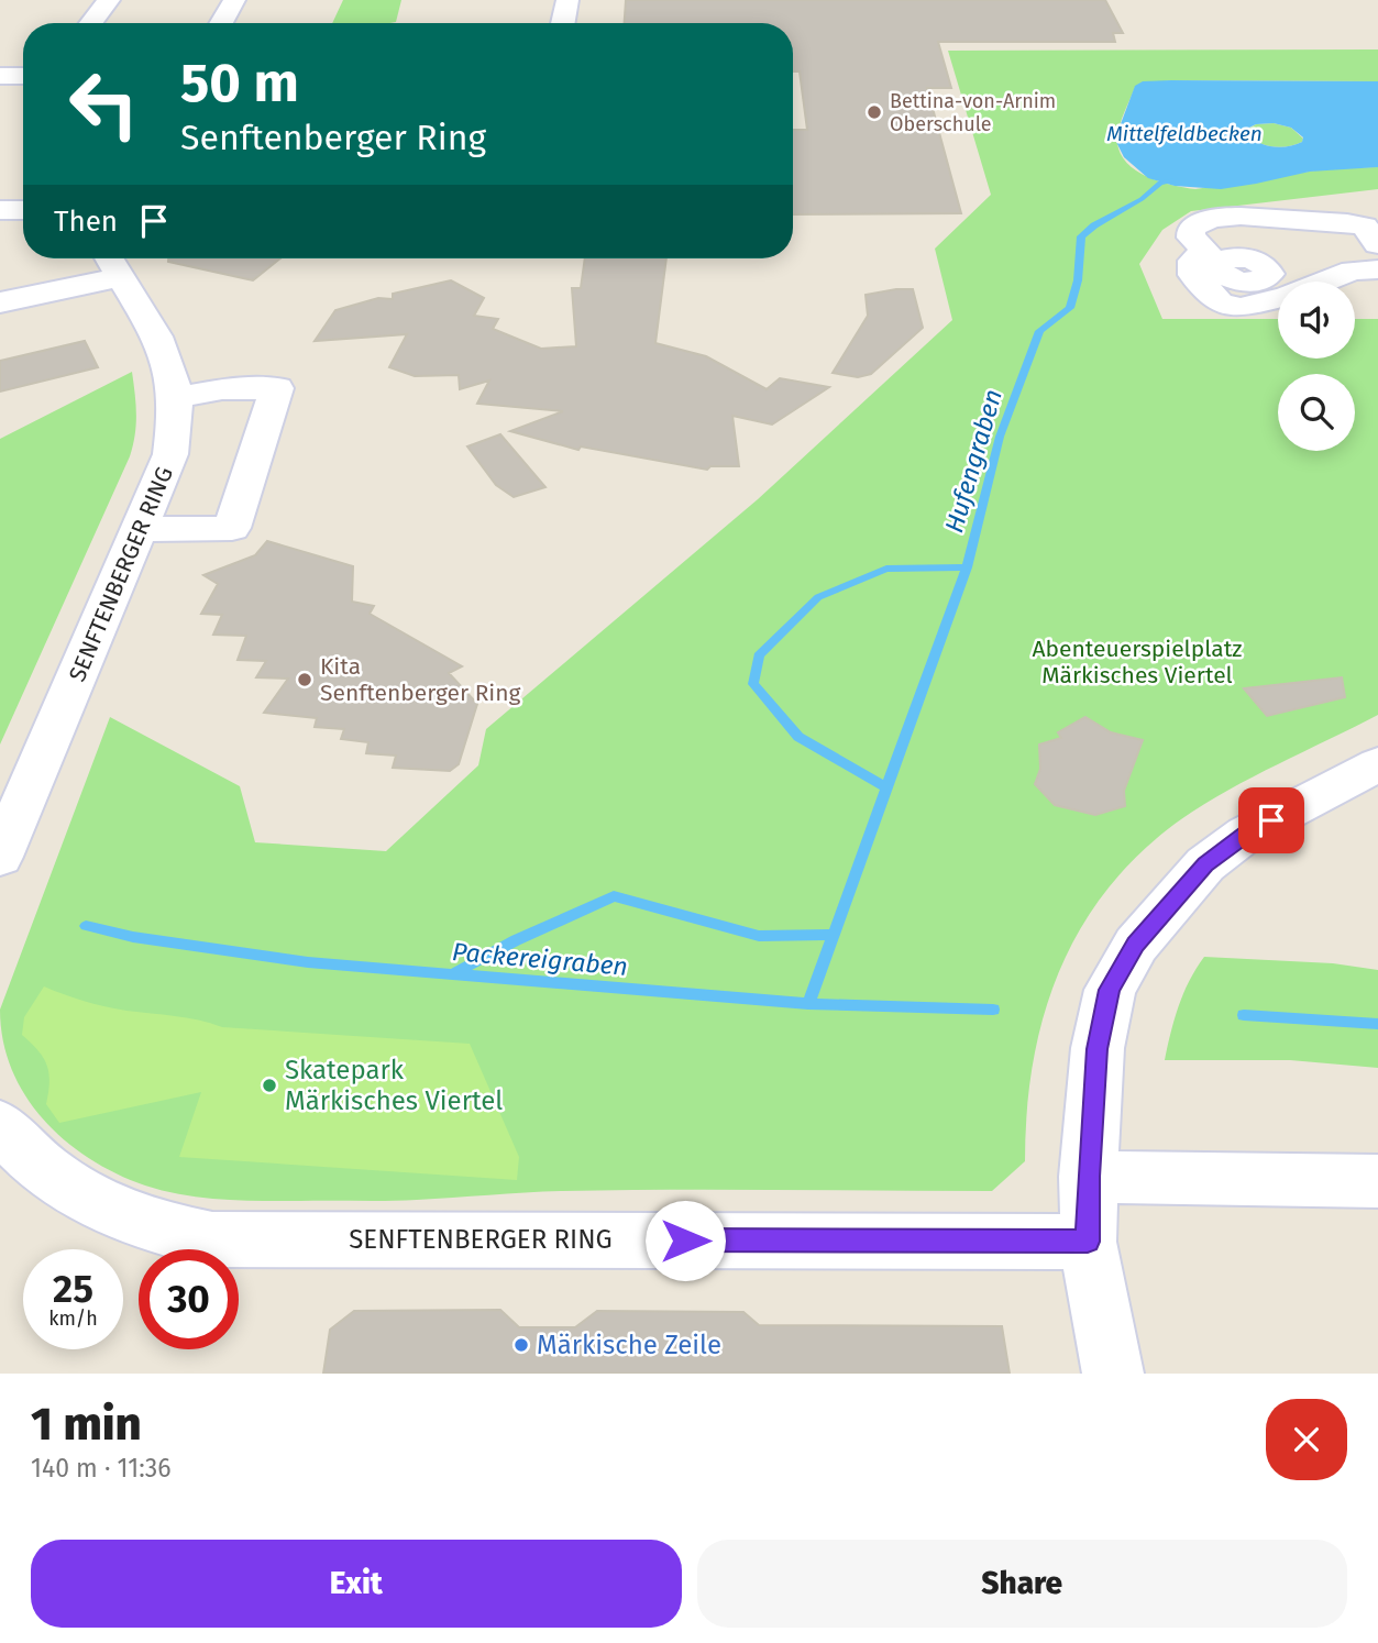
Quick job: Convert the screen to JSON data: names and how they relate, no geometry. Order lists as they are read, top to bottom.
{
  "streets": {
    "street": ["SENFTENBERGER RING"]
  },
  "water": ["Mittelfeldbecken", "Hufengraben", "Packereigraben"],
  "parks": ["Abenteuerspielplatz Märkisches Viertel"],
  "places": [
    "Bettina-von-Arnim Oberschule",
    "Kita Senftenberger Ring",
    "Skatepark Märkisches Viertel",
    "Märkische Zeile"
  ],
  "page": {
    "turn": ["50 m", "Senftenberger Ring"],
    "then": "Then",
    "speed": "25 km/h",
    "limit": "30",
    "heading": ["1 min", "140 m · 11:36"],
    "buttons": ["Exit", "Share"]
  }
}
